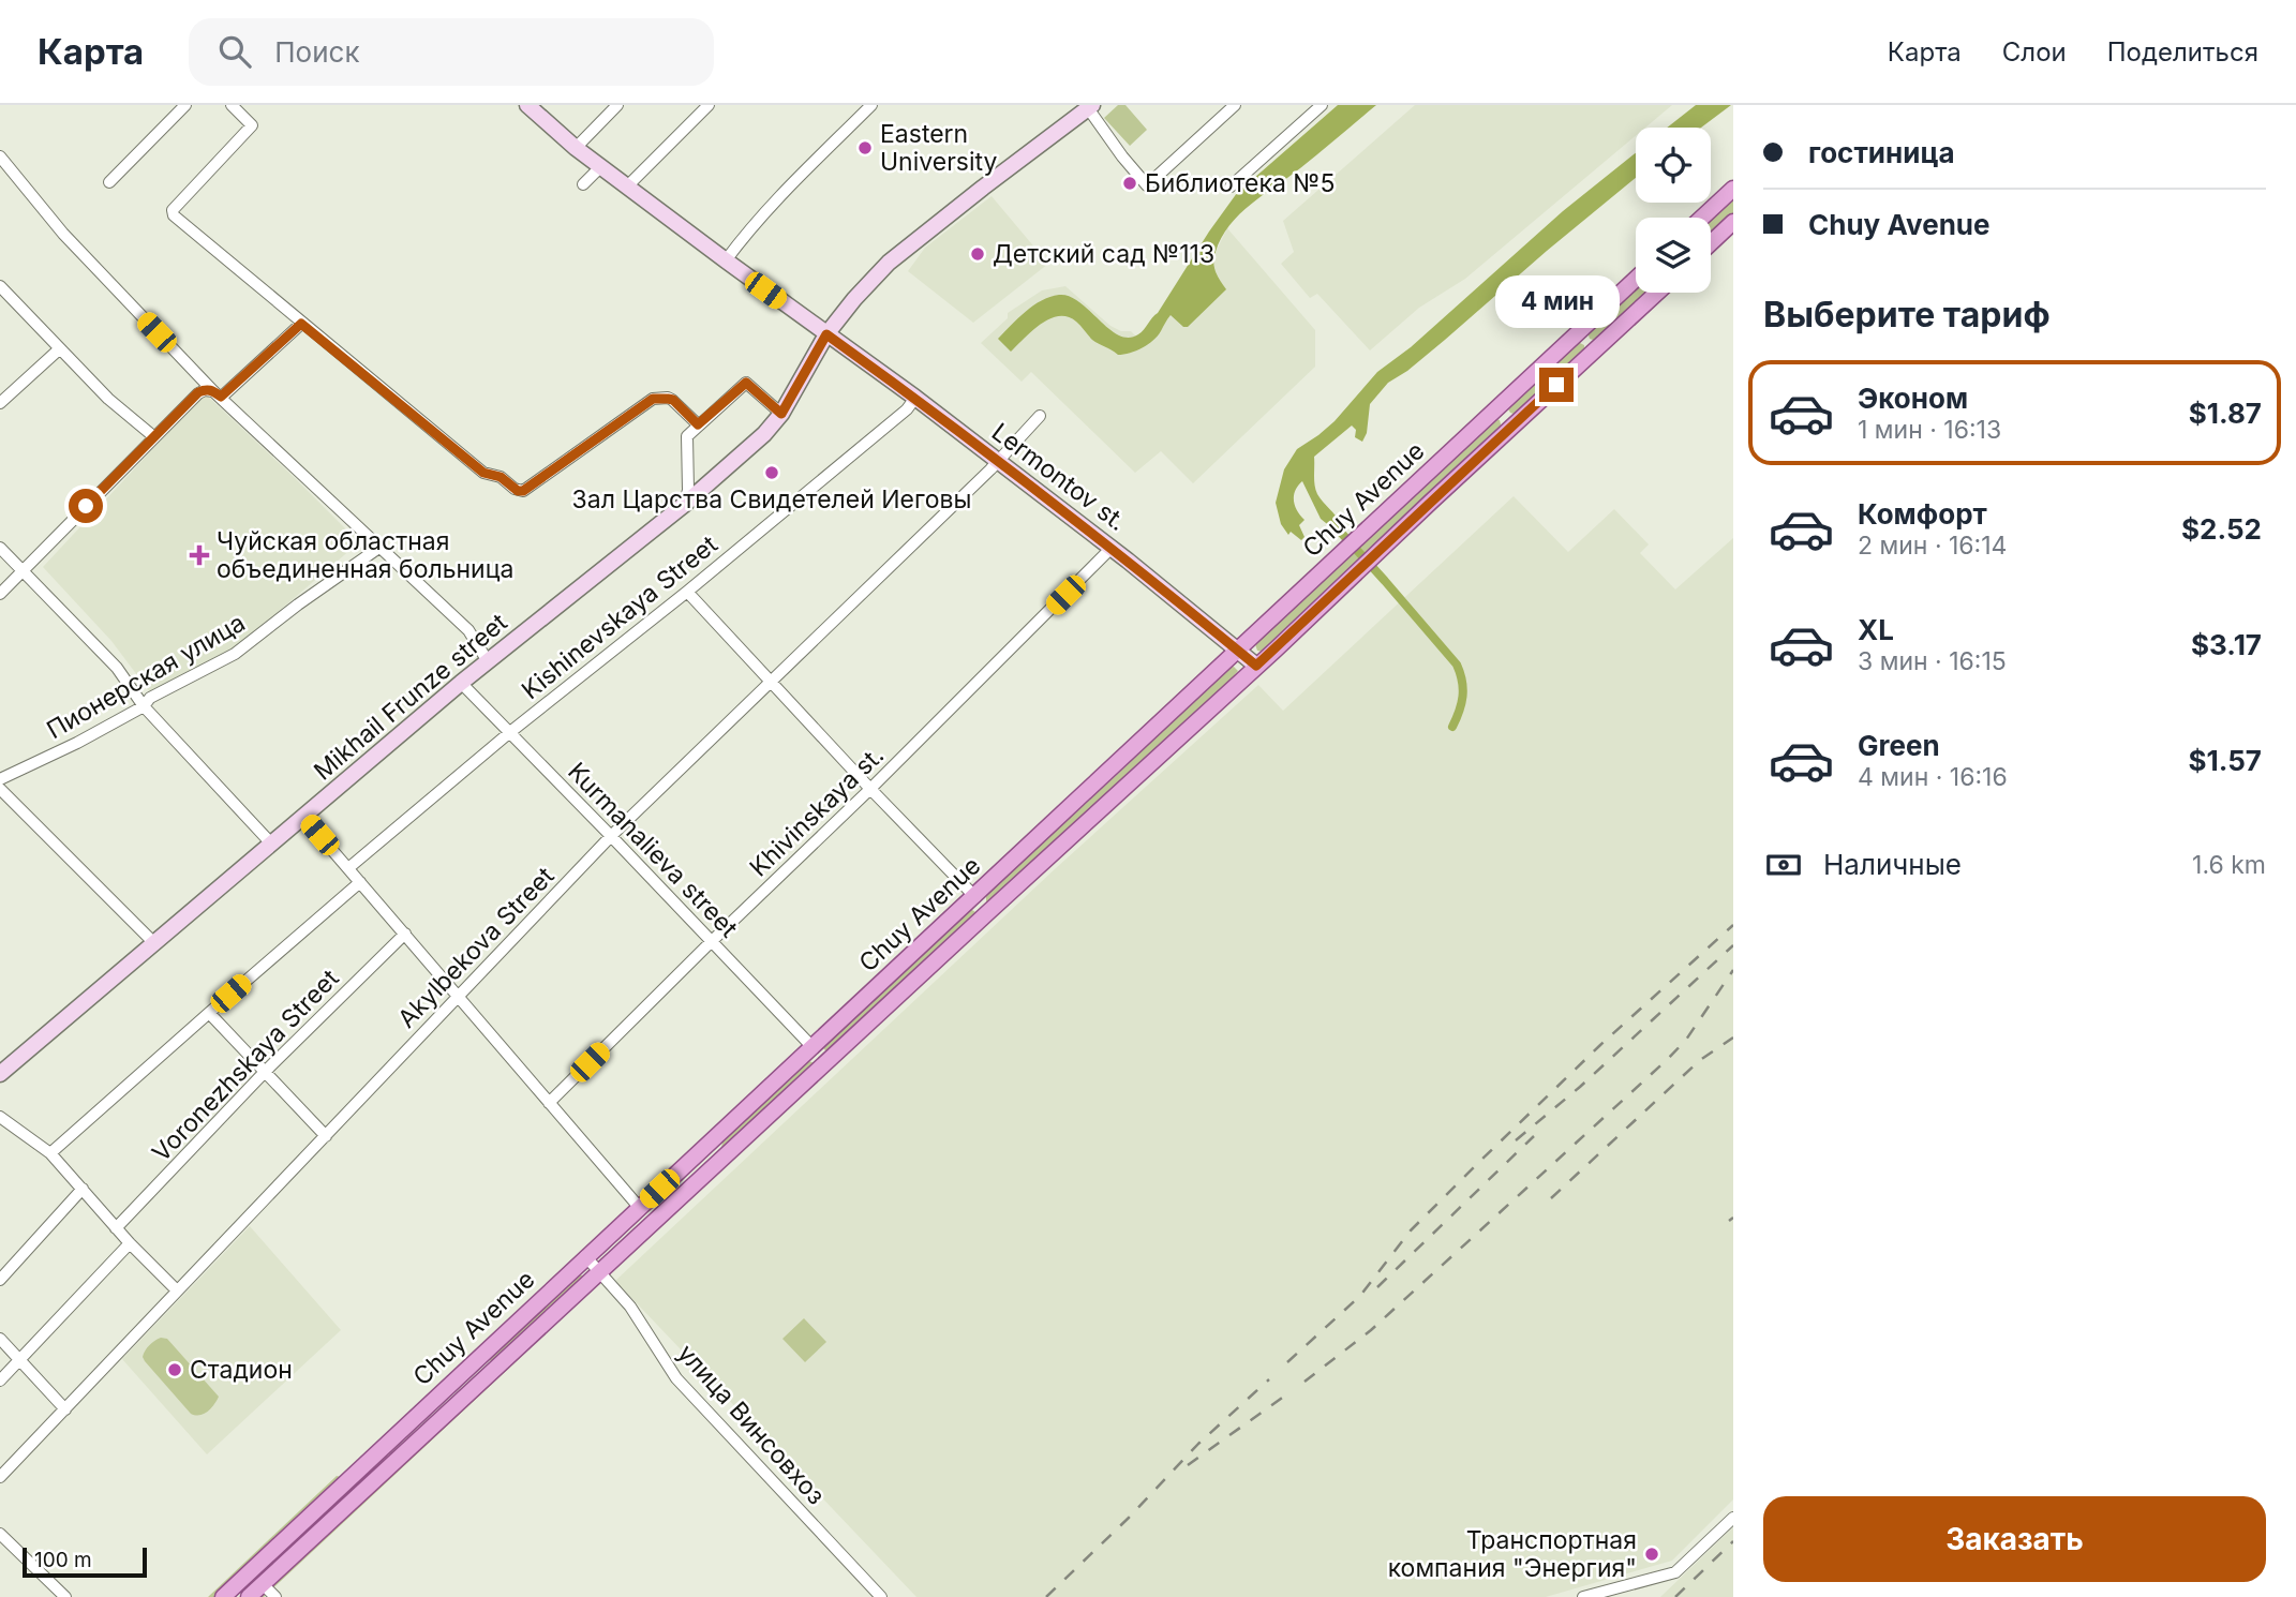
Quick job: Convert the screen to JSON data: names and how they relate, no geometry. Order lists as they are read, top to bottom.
{
  "streets": {
    "main road": ["Lermontov st.", "Chuy Avenue", "Mikhail Frunze street"],
    "street": [
      "Kishinevskaya Street",
      "Пионерская улица",
      "Khivinskaya st.",
      "Kurmanalieva street",
      "Akylbekova Street",
      "Voronezhskaya Street",
      "улица Винсовхоз"
    ]
  },
  "crossings": [
    ["Lermontov st.", "Chuy Avenue"],
    ["Lermontov st.", "Kishinevskaya Street"],
    ["Lermontov st.", "Mikhail Frunze street"],
    ["Lermontov st.", "Khivinskaya st."],
    ["Lermontov st.", "Akylbekova Street"],
    ["Chuy Avenue", "Kurmanalieva street"],
    ["Chuy Avenue", "улица Винсовхоз"],
    ["Kishinevskaya Street", "Kurmanalieva street"],
    ["Mikhail Frunze street", "Kurmanalieva street"],
    ["Khivinskaya st.", "Kurmanalieva street"],
    ["Kurmanalieva street", "Akylbekova Street"]
  ],
  "places": {
    "other": [
      "Eastern University",
      "Библиотека №5",
      "Детский сад №113",
      "Зал Царства Свидетелей Иеговы",
      "Стадион",
      "Транспортная компания \"Энергия\""
    ],
    "health": ["Чуйская областная объединенная больница"]
  },
  "scale_bar": "100 m",
  "page": {
    "header": "Карта",
    "search": "Поиск",
    "nav": ["Карта", "Слои", "Поделиться"],
    "banner": ["гостиница", "Chuy Avenue"],
    "heading": "Выберите тариф",
    "bubble": "4 мин",
    "list": [
      {
        "name": "Эконом",
        "note": "1 мин · 16:13",
        "value": "$1.87"
      },
      {
        "name": "Комфорт",
        "note": "2 мин · 16:14",
        "value": "$2.52"
      },
      {
        "name": "XL",
        "note": "3 мин · 16:15",
        "value": "$3.17"
      },
      {
        "name": "Green",
        "note": "4 мин · 16:16",
        "value": "$1.57"
      }
    ],
    "pay": ["Наличные", "1.6 km"],
    "buttons": "Заказать",
    "scale": "100 m"
  }
}
